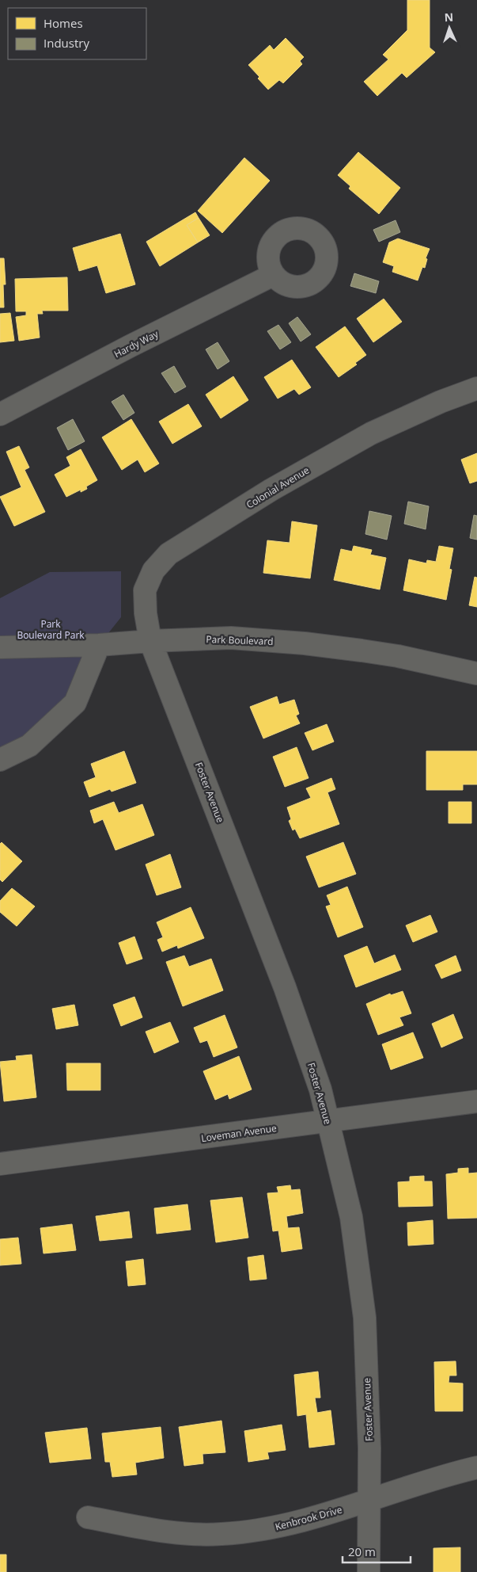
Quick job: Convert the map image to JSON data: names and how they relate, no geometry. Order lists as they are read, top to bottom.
{
  "streets": {
    "street": [
      "Hardy Way",
      "Colonial Avenue",
      "Park Boulevard",
      "Foster Avenue",
      "Loveman Avenue",
      "Kenbrook Drive"
    ]
  },
  "crossings": [
    ["Colonial Avenue", "Park Boulevard"],
    ["Colonial Avenue", "Foster Avenue"],
    ["Park Boulevard", "Foster Avenue"],
    ["Foster Avenue", "Loveman Avenue"],
    ["Foster Avenue", "Kenbrook Drive"]
  ],
  "parks": ["Park Boulevard Park"],
  "legend": ["Homes", "Industry"],
  "scale_bar": "20 m",
  "north": "top"
}
